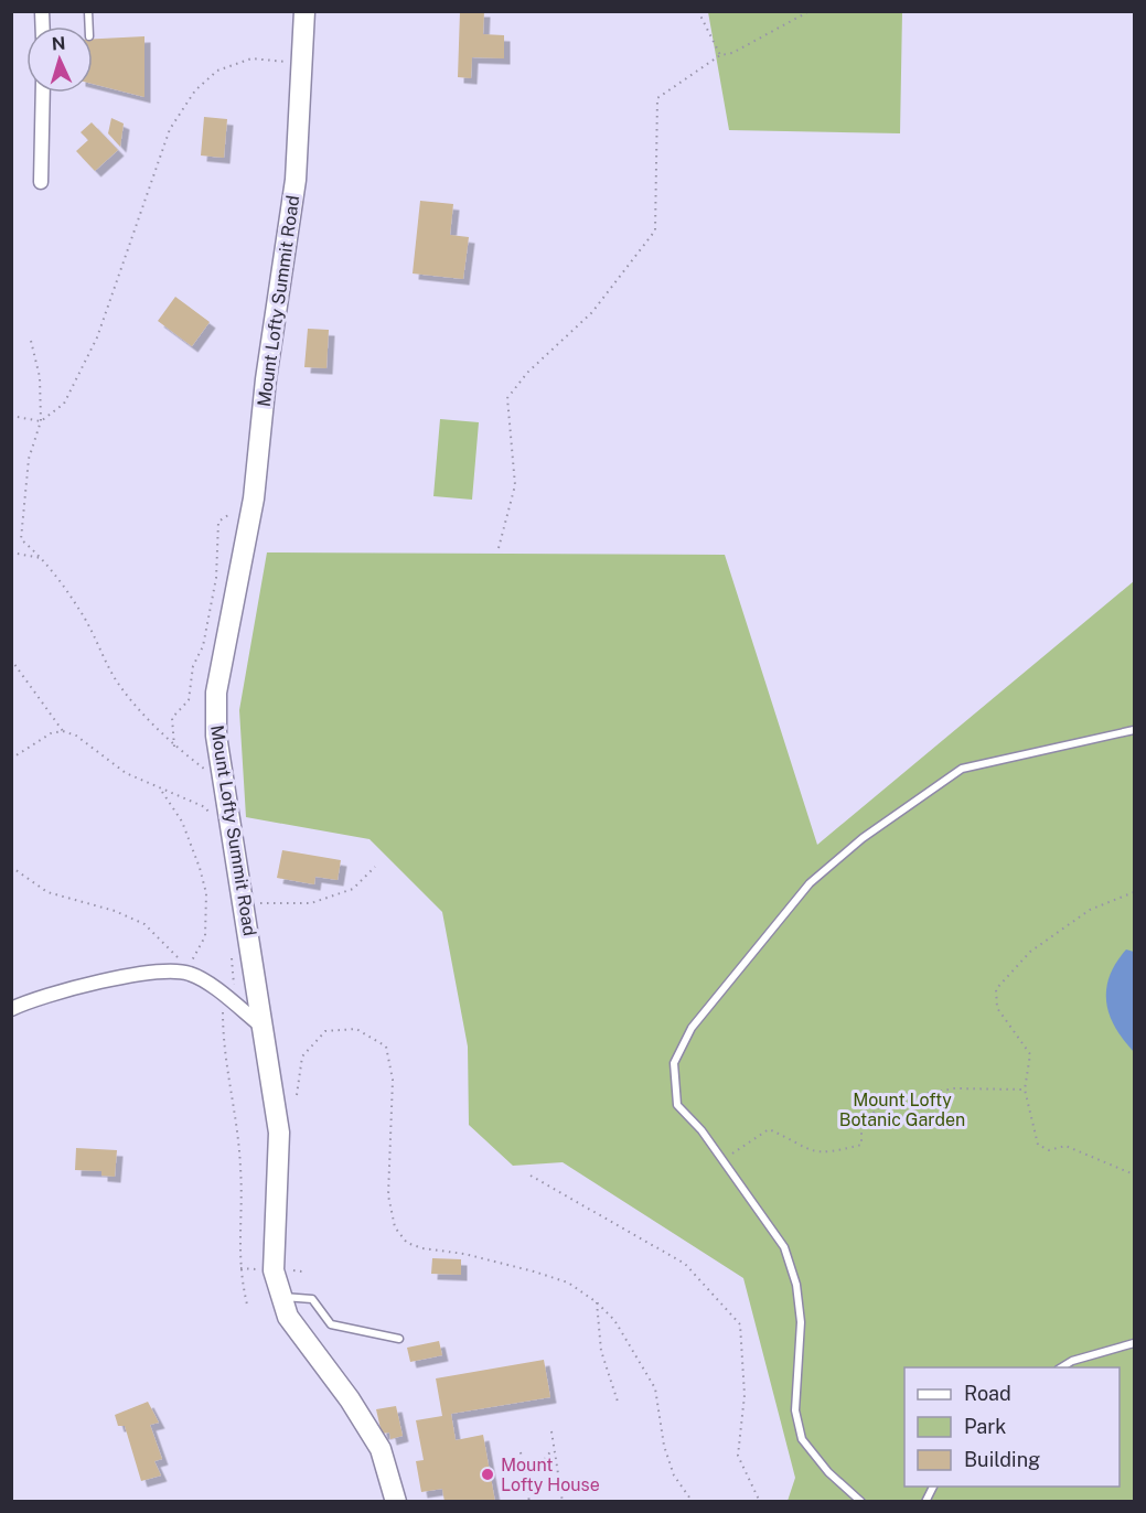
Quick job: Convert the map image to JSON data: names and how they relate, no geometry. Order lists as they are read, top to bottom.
{
  "streets": {
    "main road": ["Mount Lofty Summit Road"]
  },
  "parks": ["Mount Lofty Botanic Garden"],
  "places": ["Mount Lofty House"],
  "legend": ["Road", "Park", "Building"],
  "north": "top"
}
